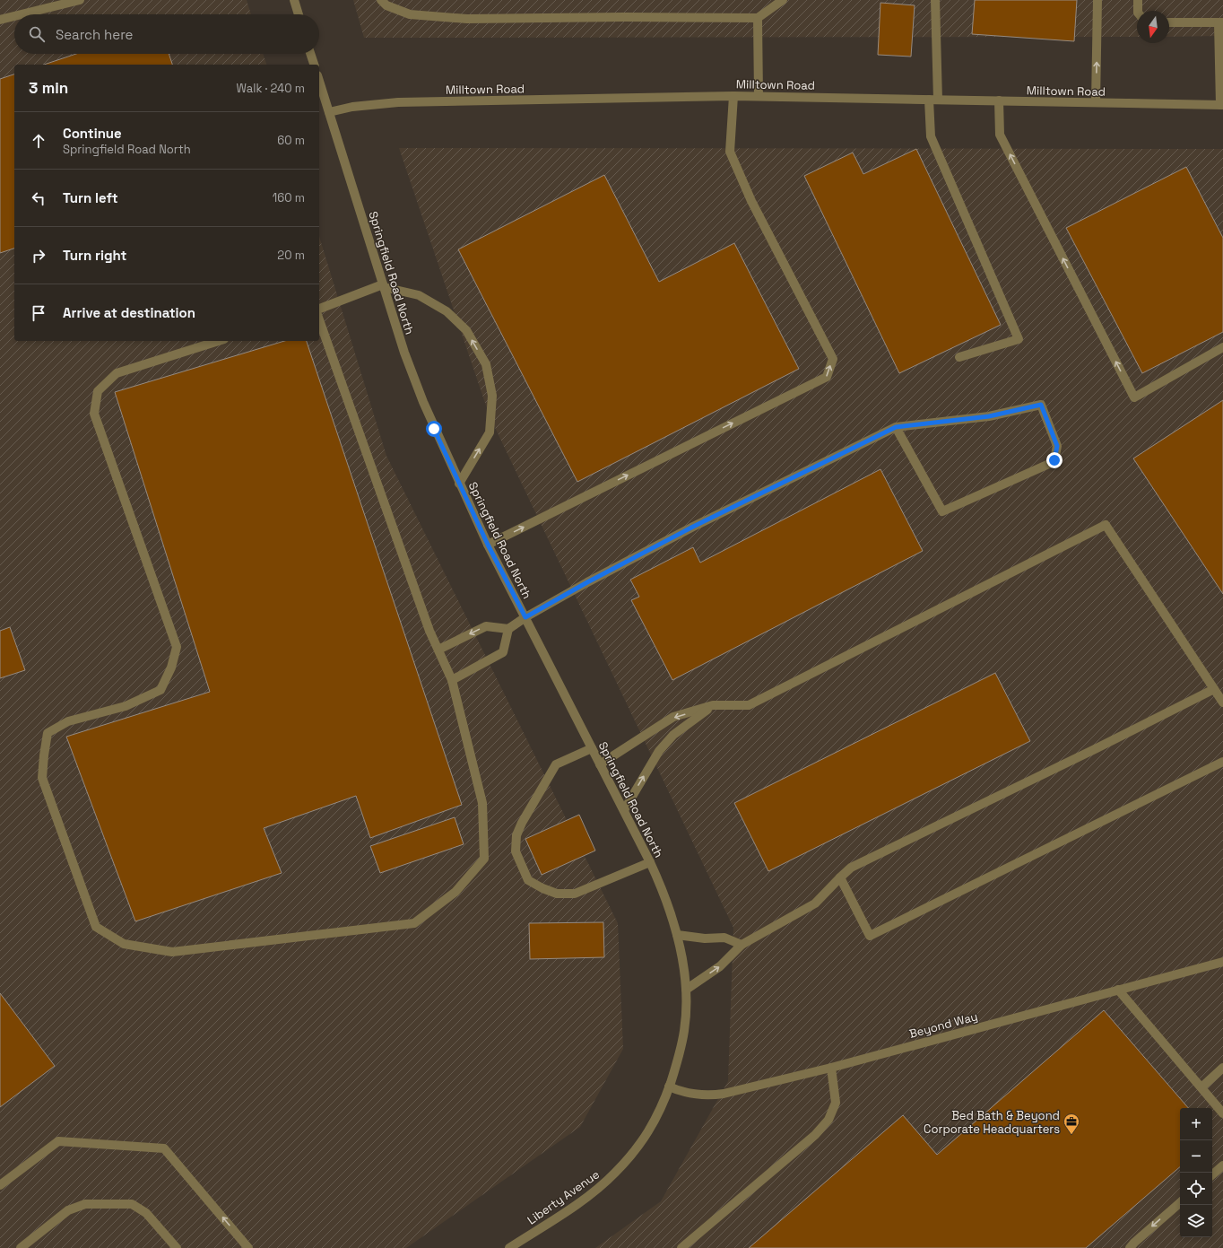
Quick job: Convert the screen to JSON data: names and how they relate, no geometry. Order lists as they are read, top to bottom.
{
  "streets": {
    "street": [
      "Milltown Road",
      "Springfield Road North",
      "Beyond Way",
      "Liberty Avenue"
    ]
  },
  "crossings": [
    ["Milltown Road", "Springfield Road North"],
    ["Springfield Road North", "Beyond Way"],
    ["Springfield Road North", "Liberty Avenue"],
    ["Beyond Way", "Liberty Avenue"]
  ],
  "places": {
    "office": ["Bed Bath & Beyond Corporate Headquarters"]
  },
  "north": "bottom",
  "page": {
    "search": "Search here",
    "heading": ["3 min", "Walk · 240 m"],
    "list": [
      ["Continue", "Springfield Road North", "60 m"],
      ["Turn left", "160 m"],
      ["Turn right", "20 m"],
      "Arrive at destination"
    ],
    "map_buttons": ["+", "−"]
  }
}
